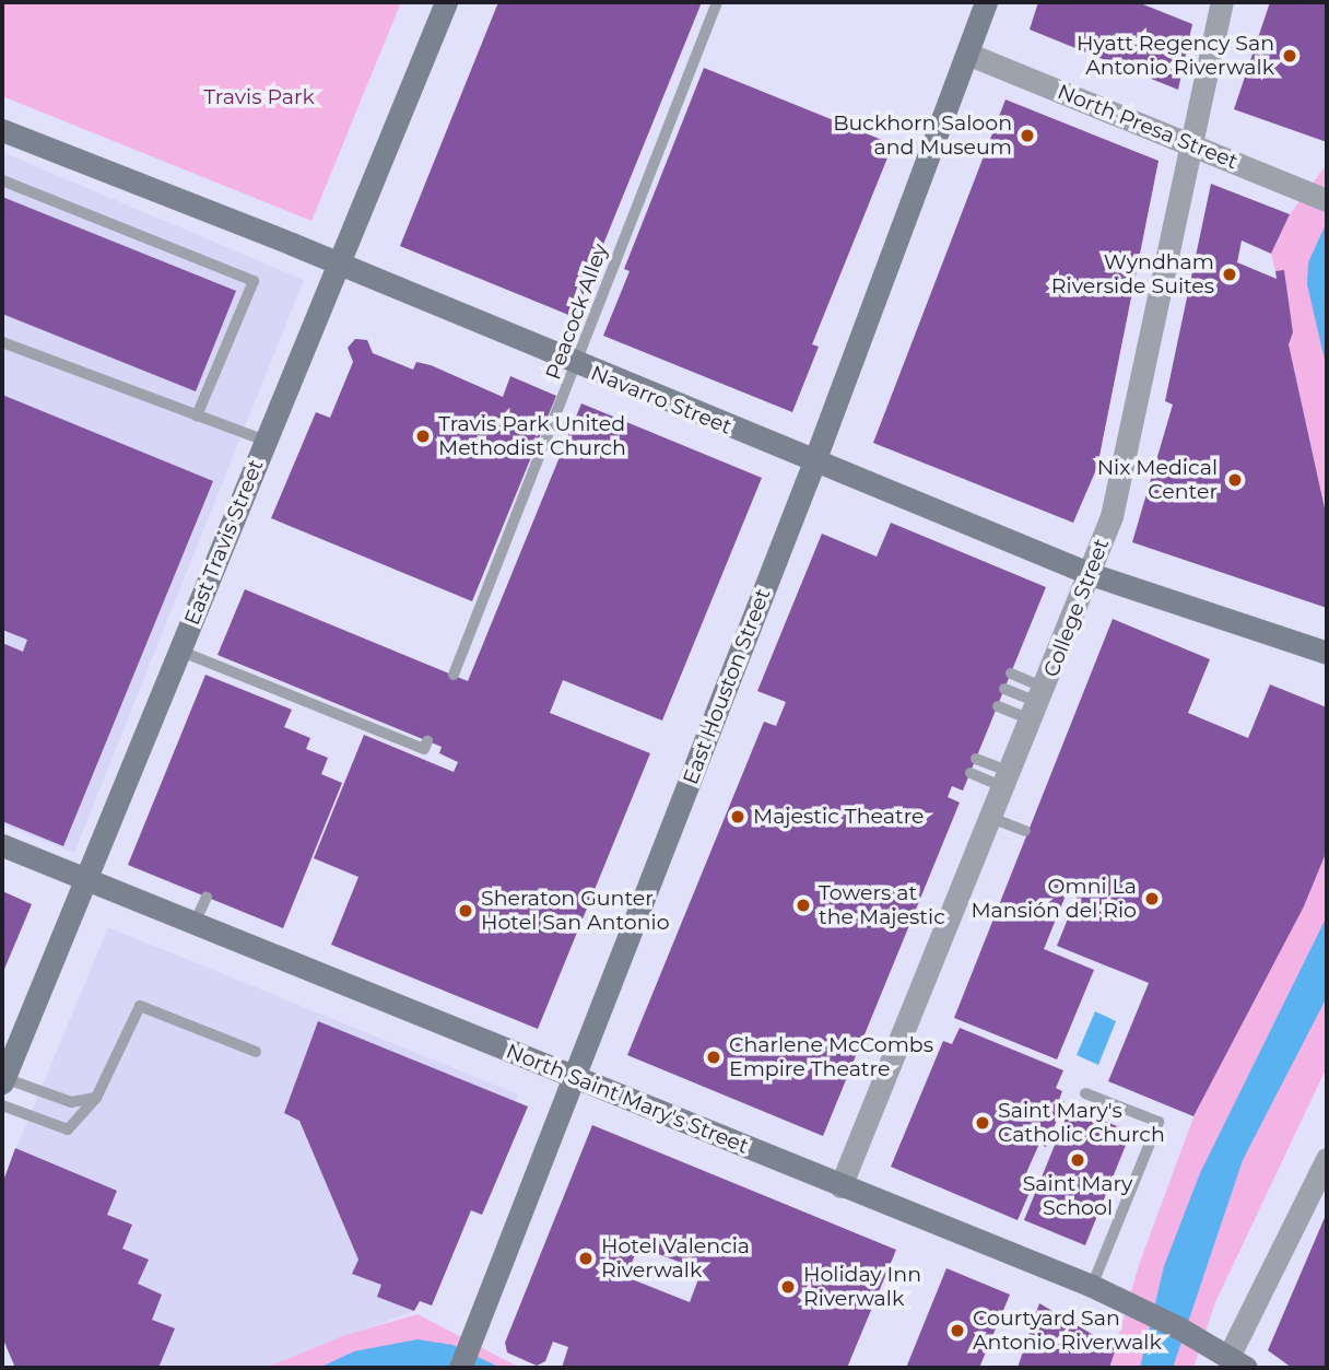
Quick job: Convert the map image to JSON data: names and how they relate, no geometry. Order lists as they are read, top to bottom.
{
  "streets": {
    "main road": [
      "Navarro Street",
      "East Travis Street",
      "East Houston Street",
      "North Saint Mary's Street"
    ],
    "street": ["North Presa Street", "College Street"],
    "lane": ["Peacock Alley"]
  },
  "crossings": [
    ["North Presa Street", "College Street"],
    ["North Presa Street", "East Houston Street"],
    ["Peacock Alley", "Navarro Street"],
    ["Navarro Street", "East Travis Street"],
    ["Navarro Street", "College Street"],
    ["Navarro Street", "East Houston Street"],
    ["East Travis Street", "North Saint Mary's Street"],
    ["College Street", "North Saint Mary's Street"],
    ["East Houston Street", "North Saint Mary's Street"]
  ],
  "parks": ["Travis Park"],
  "places": [
    "Hyatt Regency San Antonio Riverwalk",
    "Buckhorn Saloon and Museum",
    "Wyndham Riverside Suites",
    "Travis Park United Methodist Church",
    "Nix Medical Center",
    "Majestic Theatre",
    "Omni La Mansión del Rio",
    "Towers at the Majestic",
    "Sheraton Gunter Hotel San Antonio",
    "Charlene McCombs Empire Theatre",
    "Saint Mary's Catholic Church",
    "Saint Mary School",
    "Hotel Valencia Riverwalk",
    "Holiday Inn Riverwalk",
    "Courtyard San Antonio Riverwalk"
  ]
}
